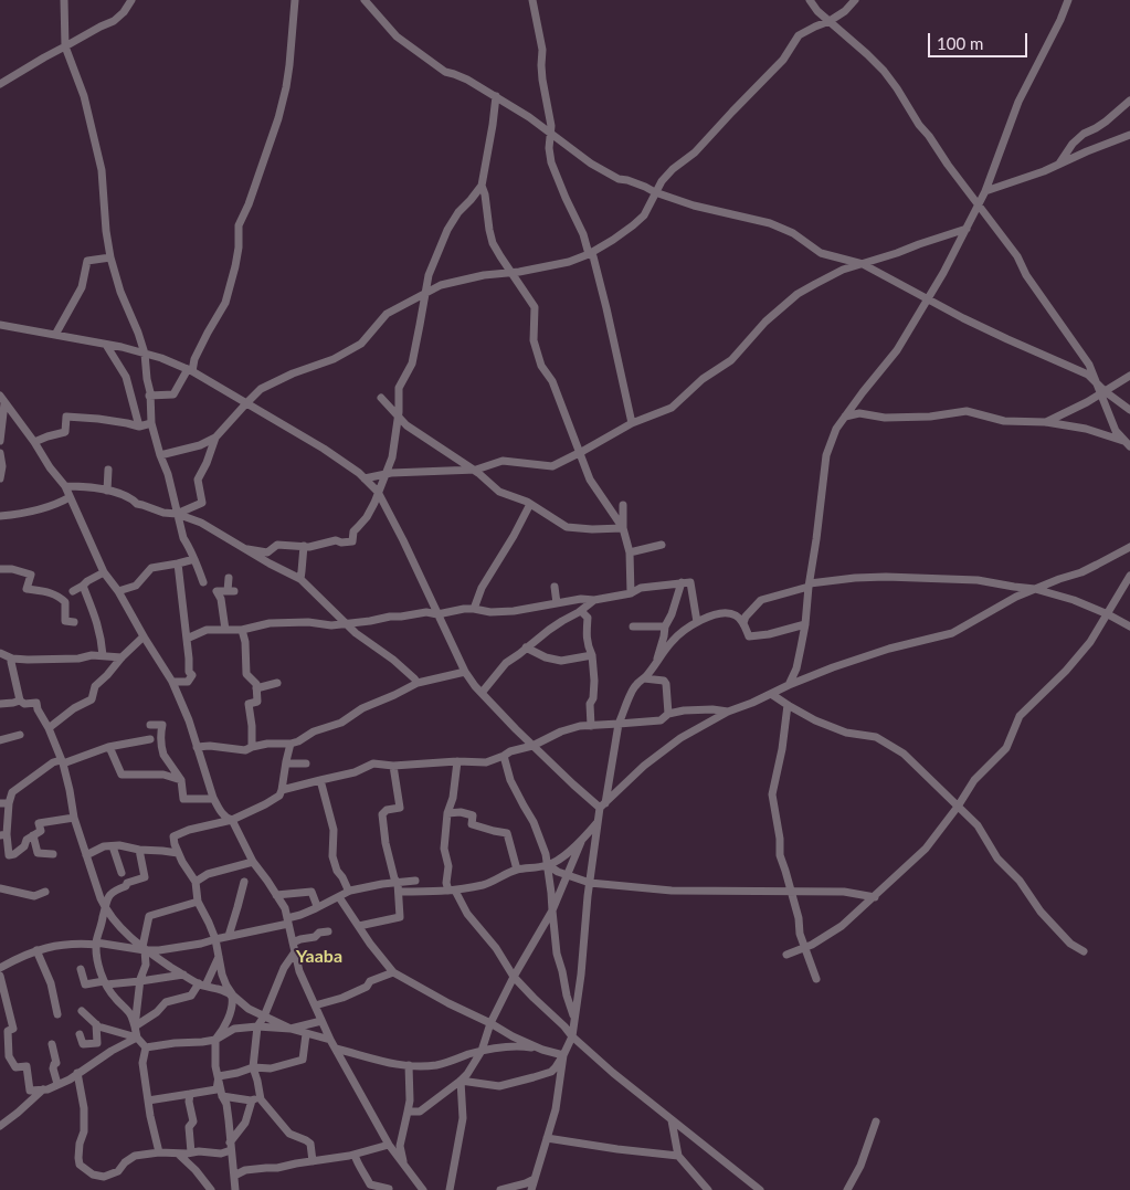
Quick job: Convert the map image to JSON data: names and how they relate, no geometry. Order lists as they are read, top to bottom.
{
  "districts": ["Yaaba"],
  "scale_bar": "100 m"
}
